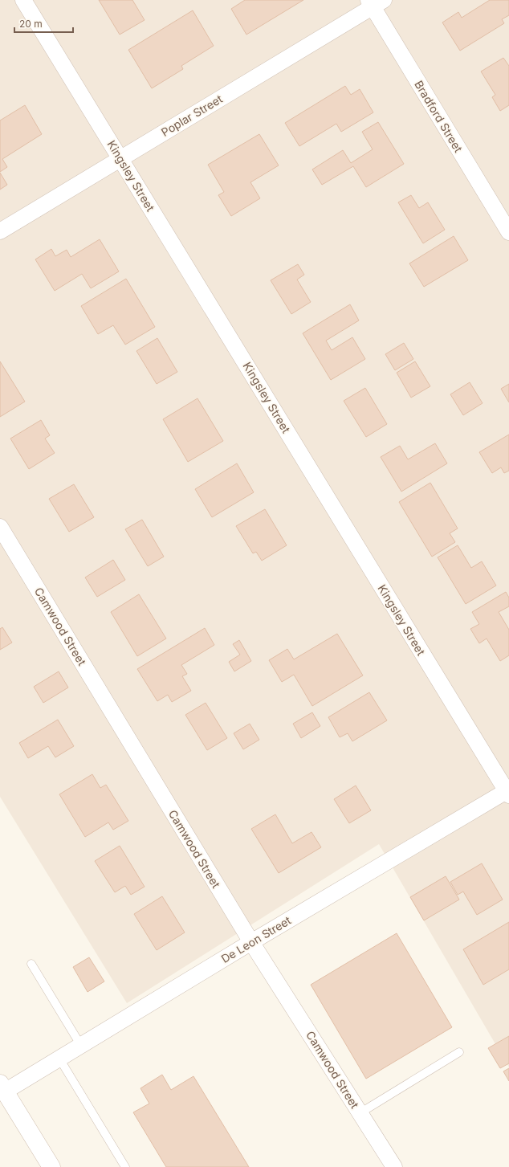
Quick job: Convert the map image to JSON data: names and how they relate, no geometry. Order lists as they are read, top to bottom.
{
  "streets": {
    "street": [
      "Poplar Street",
      "Bradford Street",
      "Kingsley Street",
      "Camwood Street",
      "De Leon Street"
    ]
  },
  "crossings": [
    ["Poplar Street", "Bradford Street"],
    ["Poplar Street", "Kingsley Street"],
    ["Kingsley Street", "De Leon Street"],
    ["Camwood Street", "De Leon Street"]
  ],
  "scale_bar": "20 m"
}
